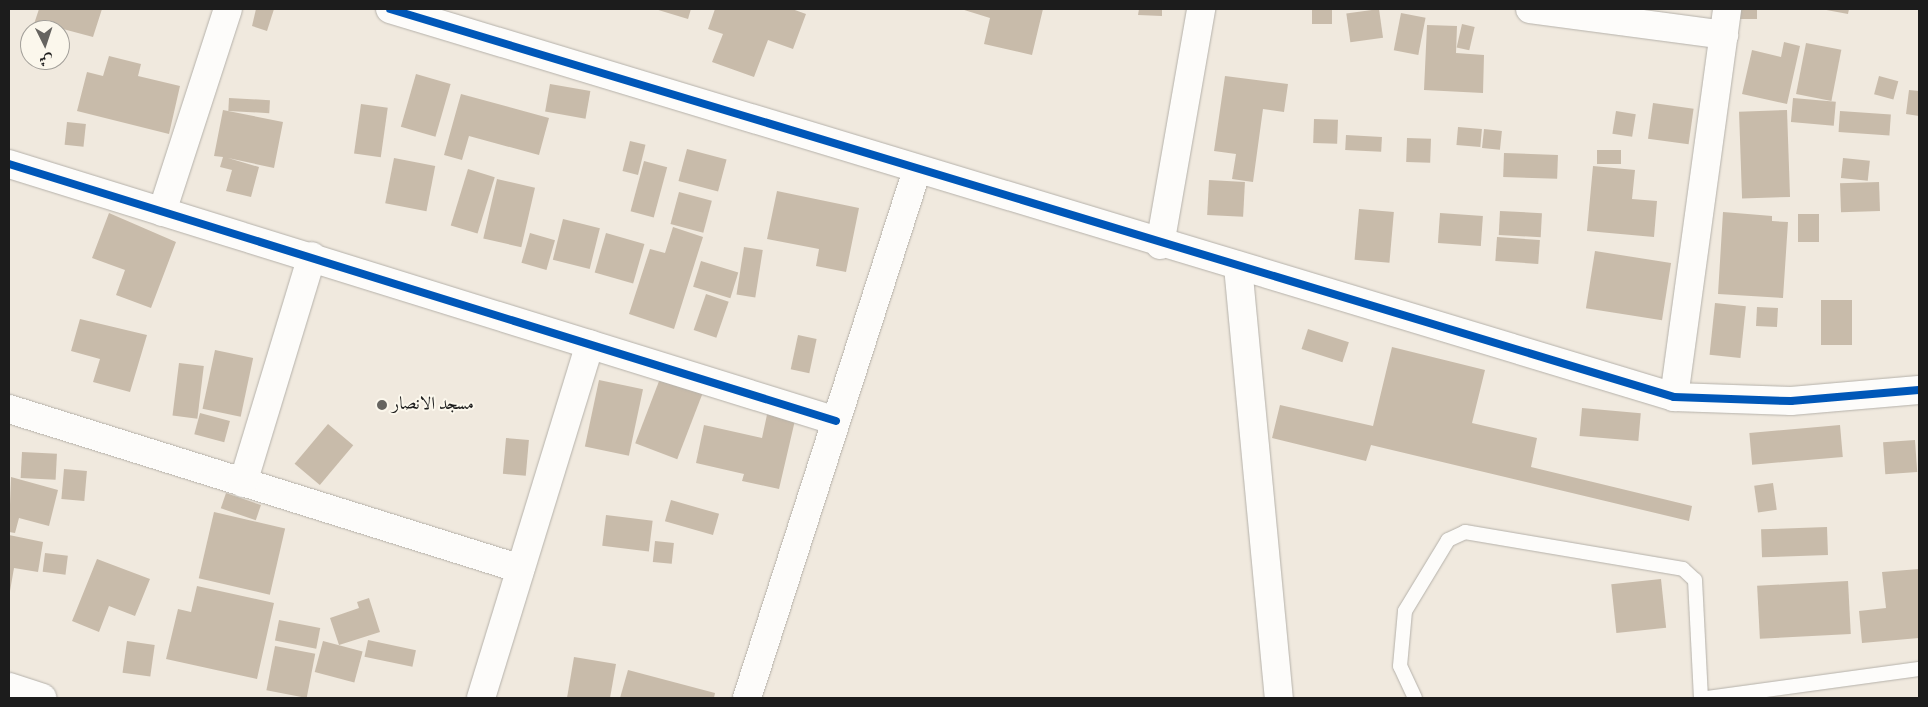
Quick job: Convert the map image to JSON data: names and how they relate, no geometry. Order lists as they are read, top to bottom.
{
  "places": ["مسجد الانصار"],
  "north": "bottom"
}
